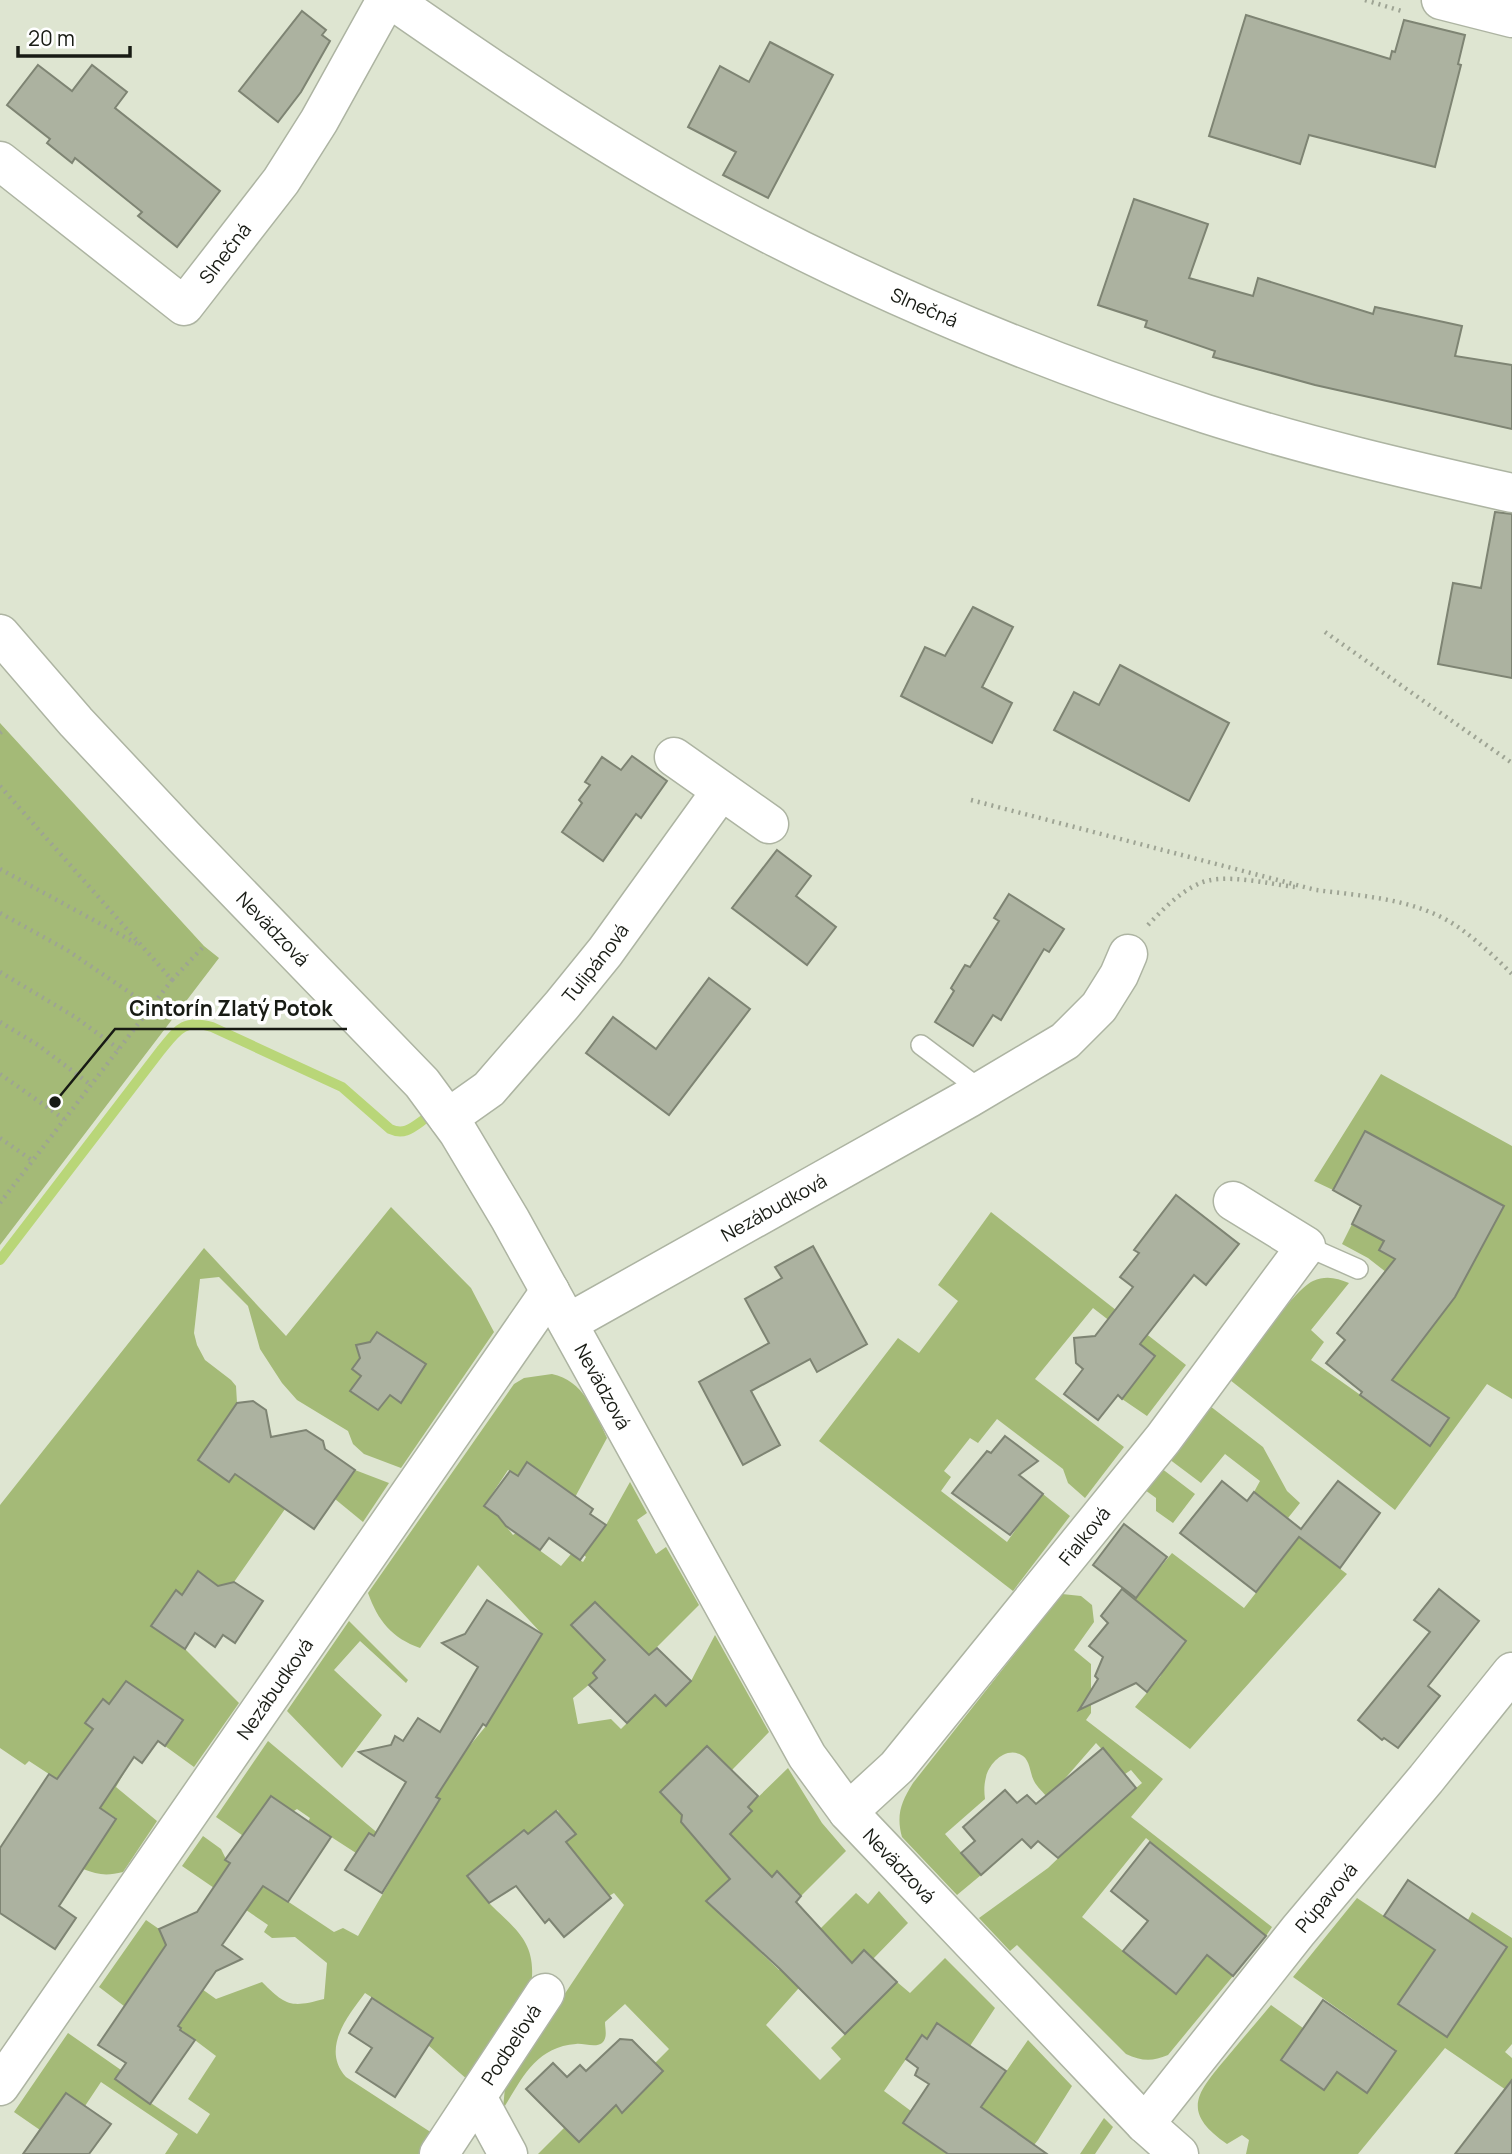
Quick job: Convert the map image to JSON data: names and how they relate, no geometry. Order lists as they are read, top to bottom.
{
  "streets": {
    "street": [
      "Slnečná",
      "Nevädzová",
      "Tulipánová",
      "Nezábudková",
      "Fialková",
      "Púpavová",
      "Podbeľová"
    ]
  },
  "crossings": [
    ["Nevädzová", "Tulipánová"],
    ["Nevädzová", "Nezábudková"],
    ["Nevädzová", "Fialková"],
    ["Nevädzová", "Púpavová"]
  ],
  "places": ["Cintorín Zlatý Potok"],
  "scale_bar": "20 m"
}
